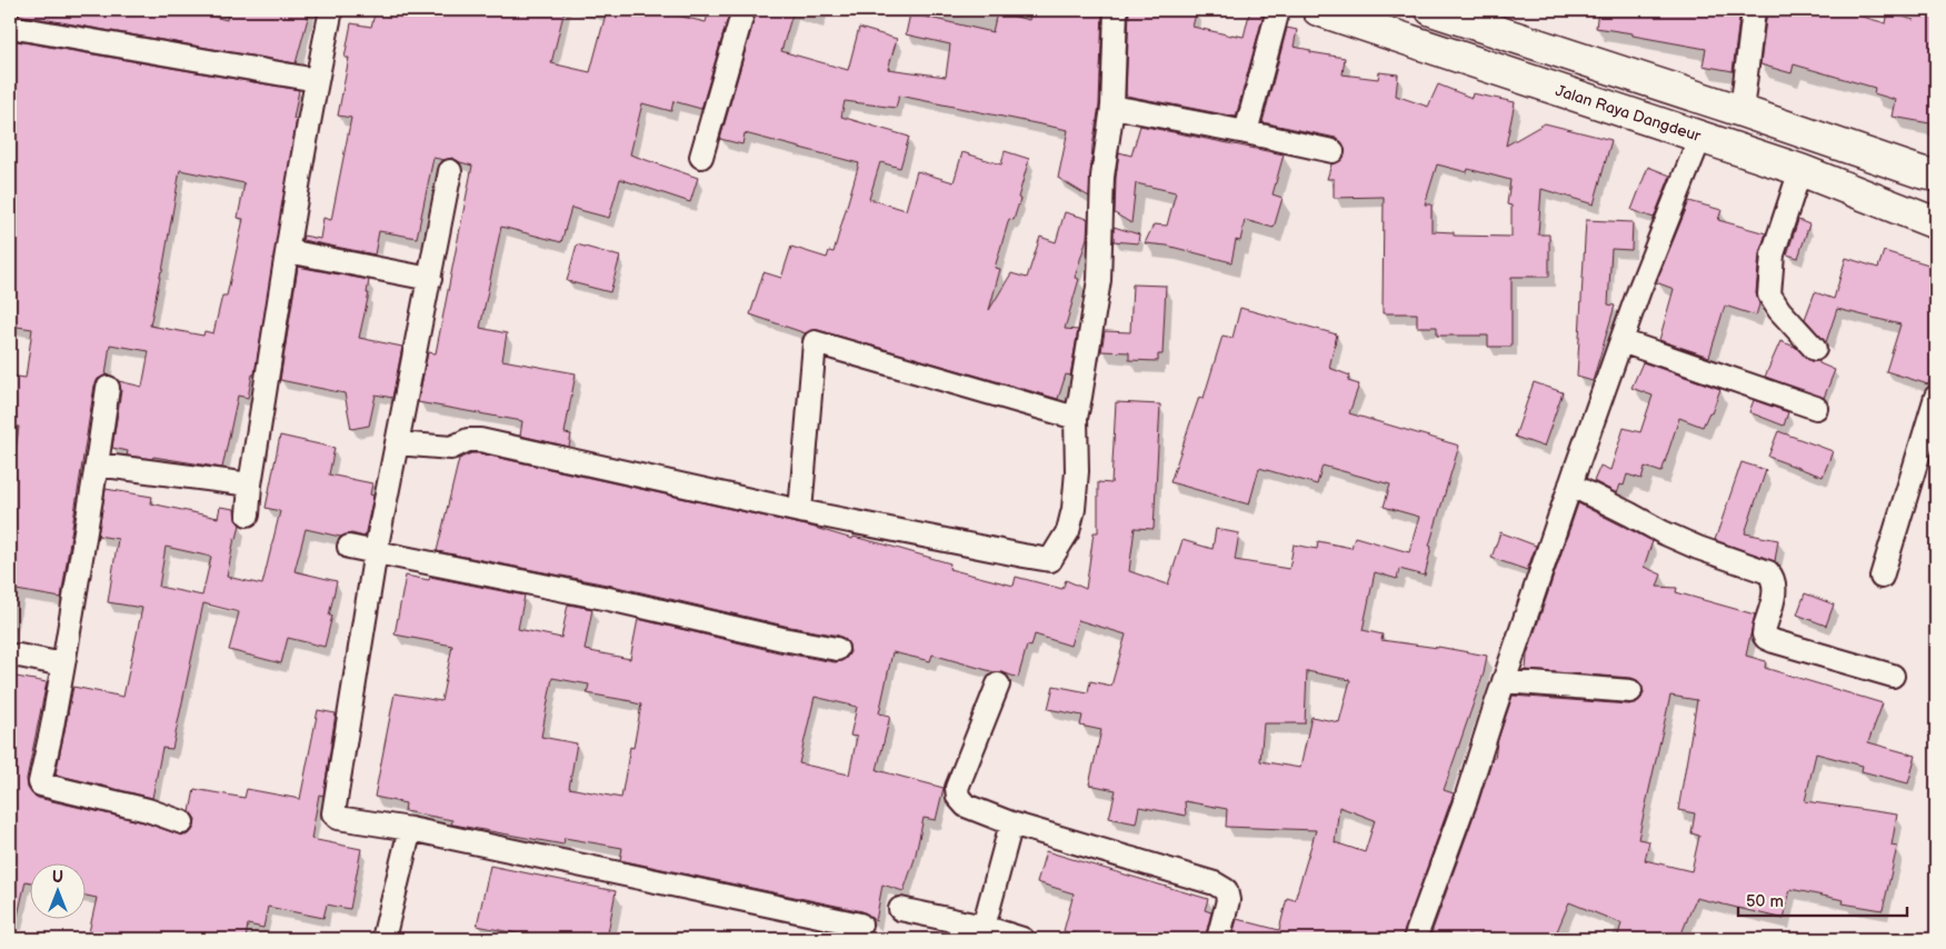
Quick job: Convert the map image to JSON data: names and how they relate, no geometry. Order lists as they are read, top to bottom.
{
  "streets": {
    "highway": ["Jalan Raya Dangdeur"]
  },
  "scale_bar": "50 m",
  "north": "top"
}
